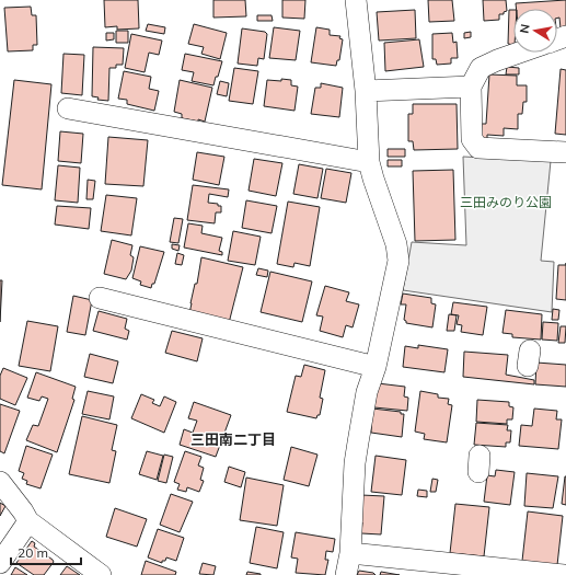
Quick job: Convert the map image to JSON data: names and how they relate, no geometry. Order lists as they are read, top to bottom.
{
  "districts": ["三田南二丁目"],
  "parks": ["三田みのり公園"],
  "scale_bar": "20 m",
  "north": "left"
}
